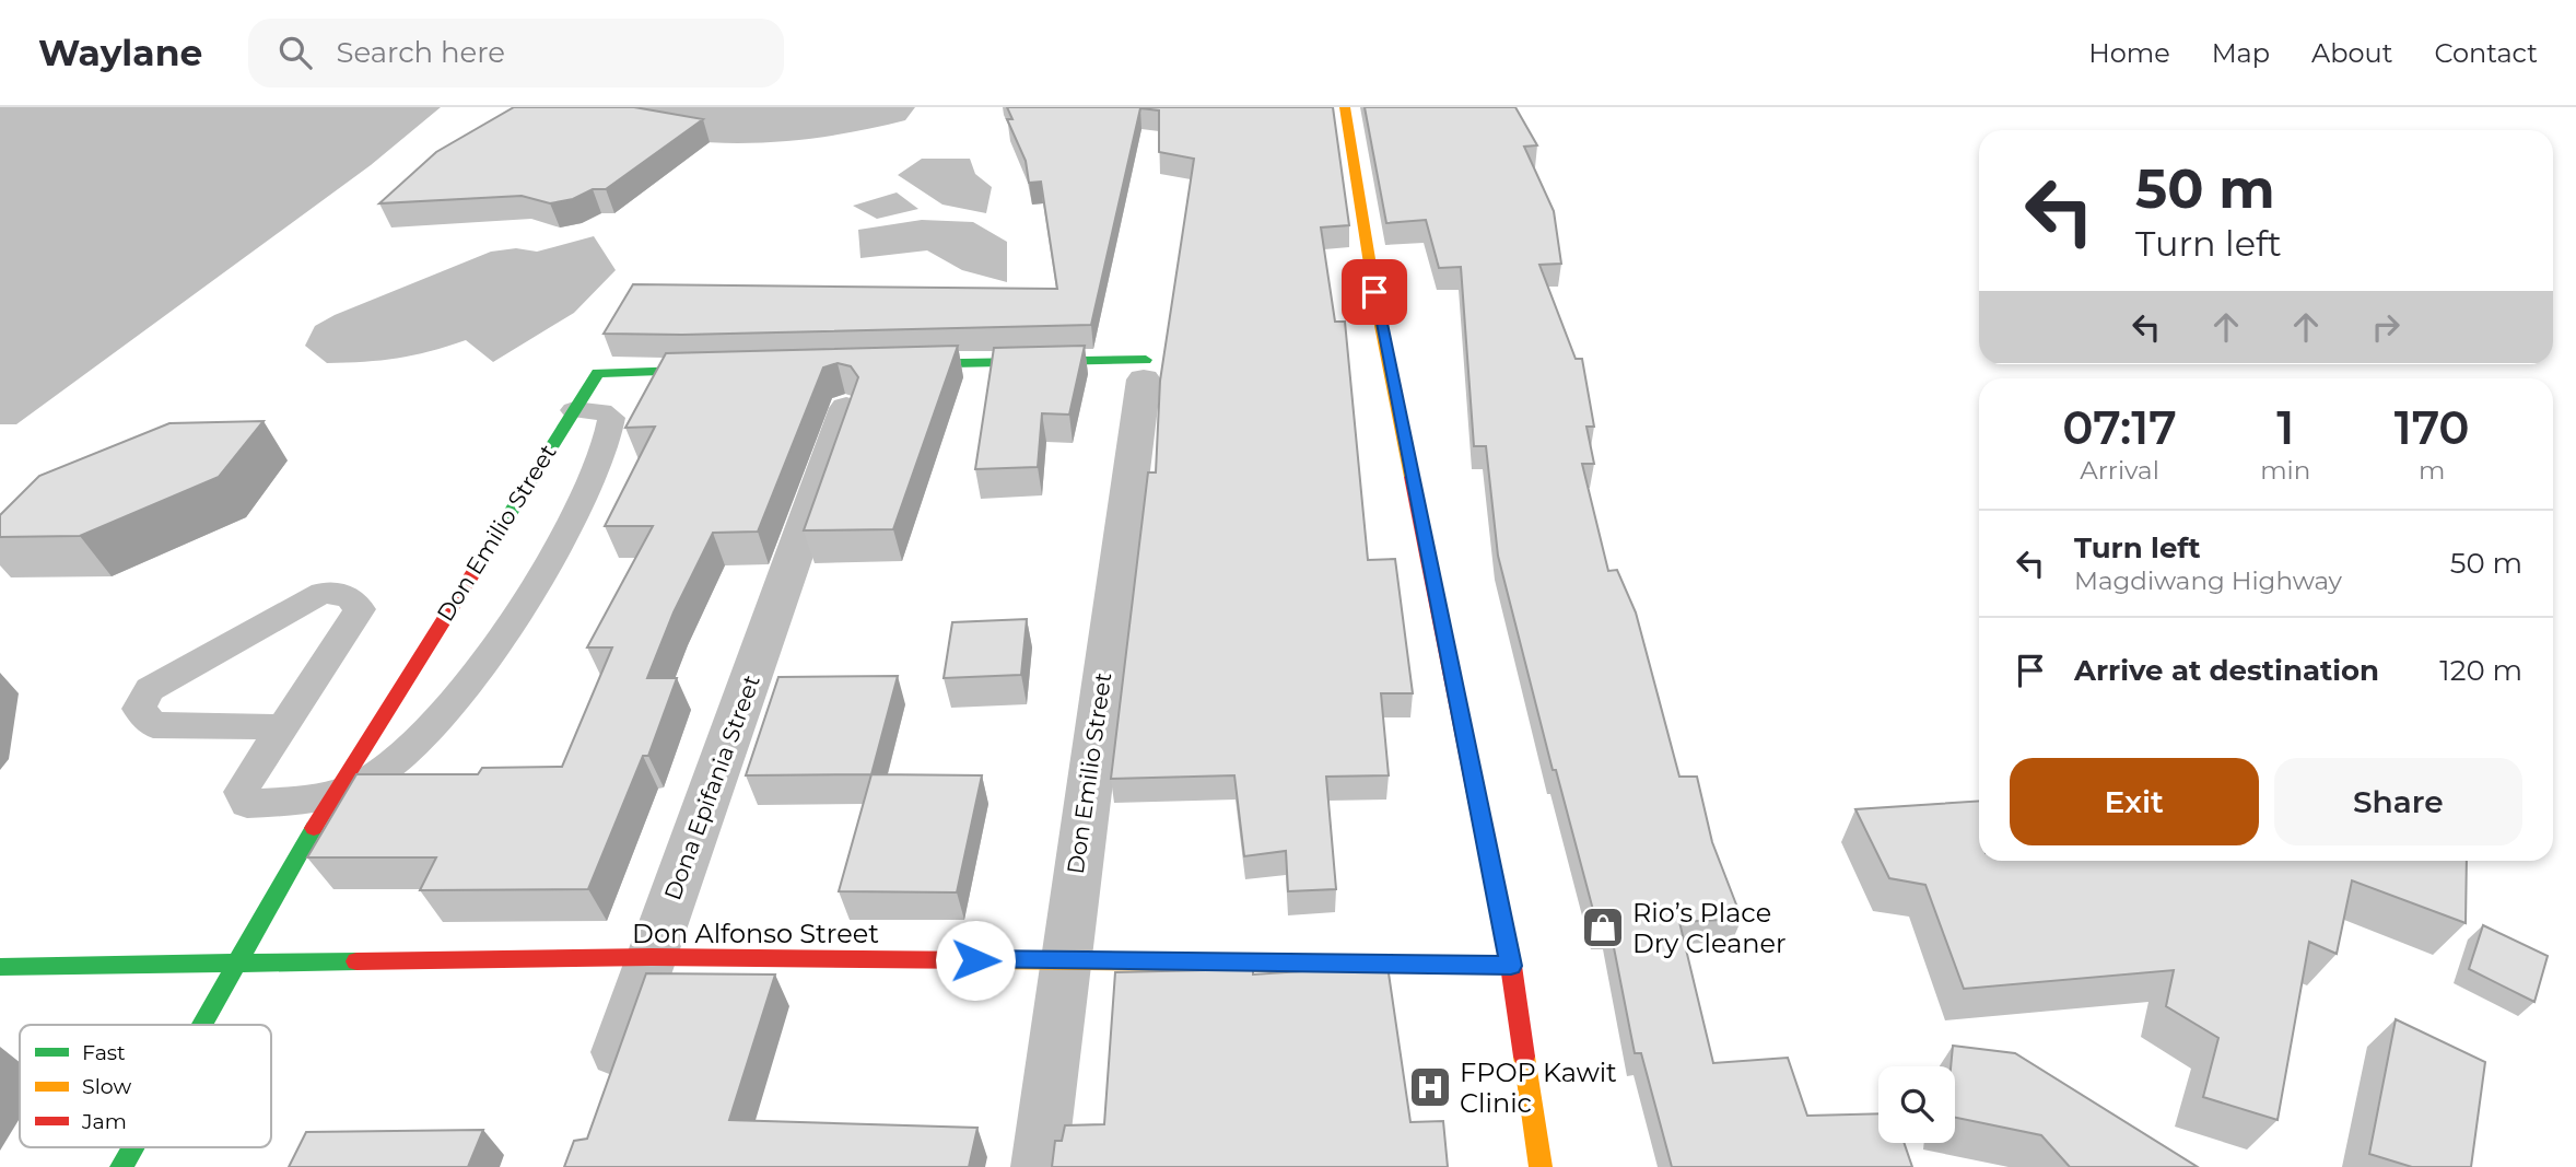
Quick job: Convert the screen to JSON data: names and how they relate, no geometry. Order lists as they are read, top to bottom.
{
  "streets": {
    "street": ["Don Emilio Street", "Dona Epifania Street", "Don Alfonso Street"]
  },
  "crossings": [
    ["Don Emilio Street", "Don Alfonso Street"],
    ["Dona Epifania Street", "Don Alfonso Street"]
  ],
  "places": {
    "shop": ["Rio’s Place Dry Cleaner"],
    "hospital": ["FPOP Kawit Clinic"]
  },
  "legend": ["Fast", "Slow", "Jam"],
  "page": {
    "header": "Waylane",
    "search": "Search here",
    "nav": [
      "Home",
      "Map",
      "About",
      "Contact"
    ],
    "turn": ["50 m", "Turn left"],
    "eta": [
      "07:17",
      "Arrival",
      "1",
      "min",
      "170",
      "m"
    ],
    "list": [
      {
        "name": "Turn left",
        "note": "Magdiwang Highway",
        "value": "50 m"
      },
      {
        "name": "Arrive at destination",
        "value": "120 m"
      }
    ],
    "buttons": ["Exit", "Share"]
  }
}
